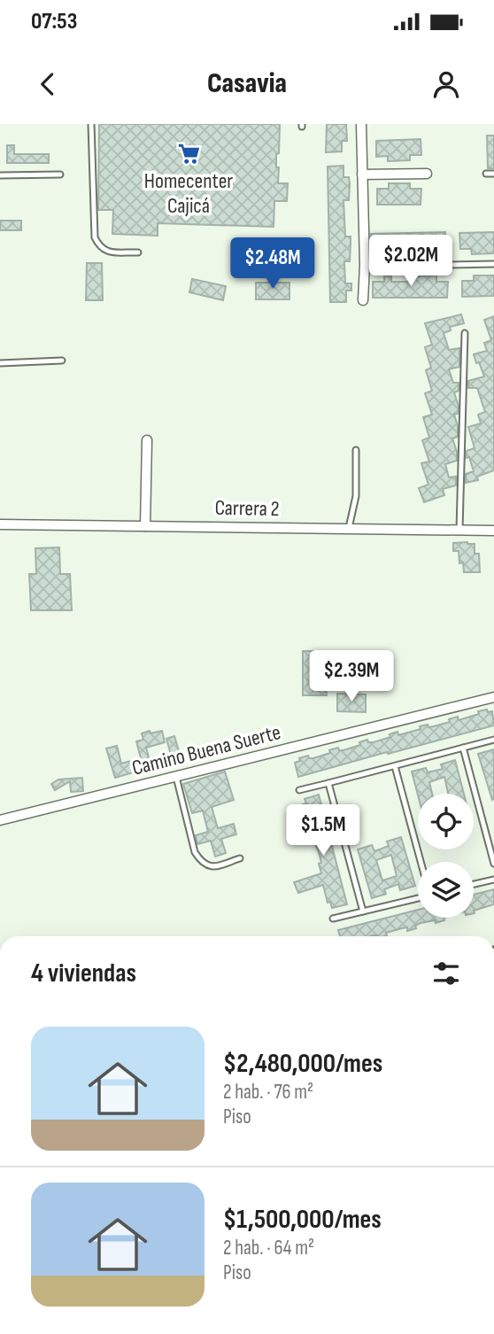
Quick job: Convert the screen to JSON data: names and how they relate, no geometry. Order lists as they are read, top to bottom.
{
  "streets": {
    "street": ["Carrera 2", "Camino Buena Suerte"]
  },
  "places": {
    "supermarket": ["Homecenter Cajicá"]
  },
  "page": {
    "status": "07:53",
    "header": "Casavia",
    "price": [
      "$2.02M",
      "$2.48M",
      "$2.39M",
      "$1.5M"
    ],
    "heading": "4 viviendas",
    "list": [
      {
        "name": "$2,480,000/mes",
        "note": "2 hab. · 76 m² · Piso"
      },
      {
        "name": "$1,500,000/mes",
        "note": "2 hab. · 64 m² · Piso"
      }
    ]
  }
}
